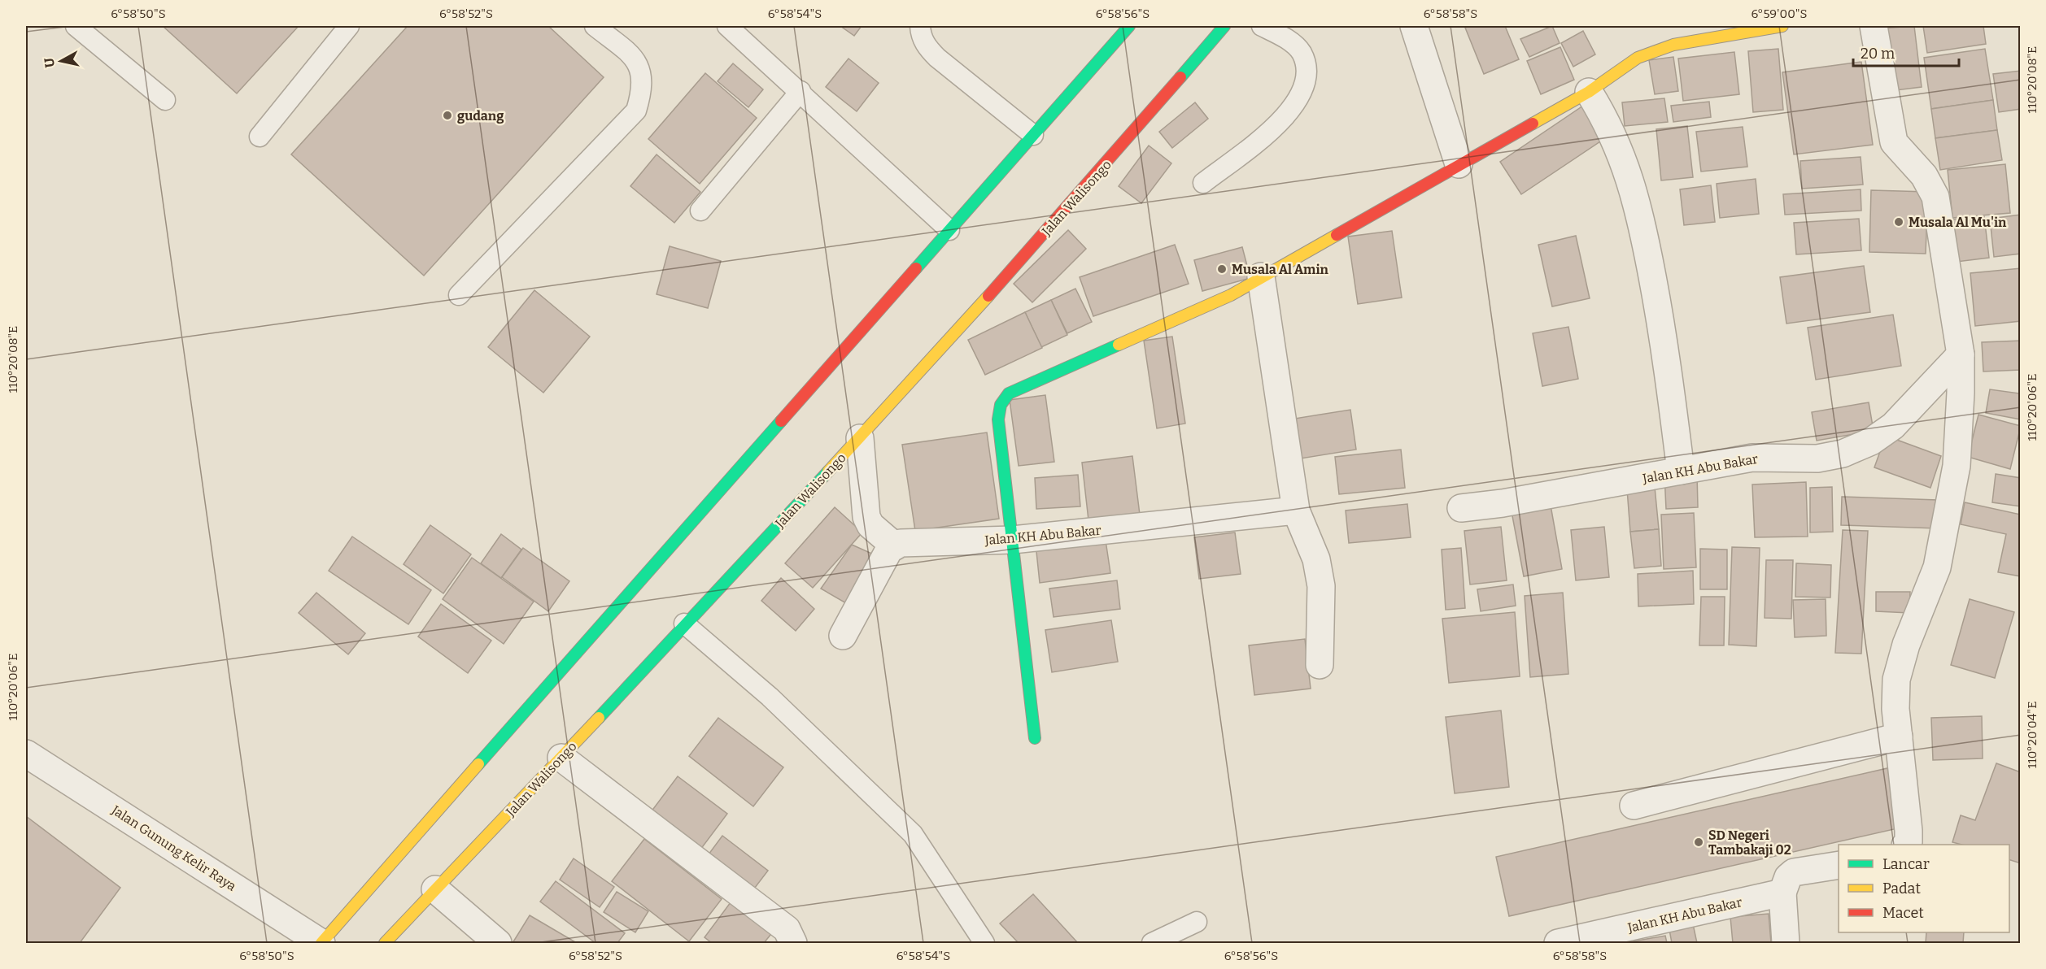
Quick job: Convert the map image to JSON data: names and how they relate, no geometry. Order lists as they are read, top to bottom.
{
  "streets": {
    "main road": ["Jalan Walisongo"],
    "street": ["Jalan KH Abu Bakar", "Jalan Gunung Kelir Raya"]
  },
  "places": [
    "gudang",
    "Musala Al Mu'in",
    "Musala Al Amin",
    "SD Negeri Tambakaji 02"
  ],
  "legend": ["Lancar", "Padat", "Macet"],
  "scale_bar": "20 m",
  "north": "left",
  "coordinates": [
    "6°58'50\"S",
    "6°58'52\"S",
    "6°58'54\"S",
    "6°58'56\"S",
    "6°58'58\"S",
    "6°59'00\"S",
    "110°20'08\"E",
    "110°20'06\"E",
    "110°20'04\"E"
  ]
}
